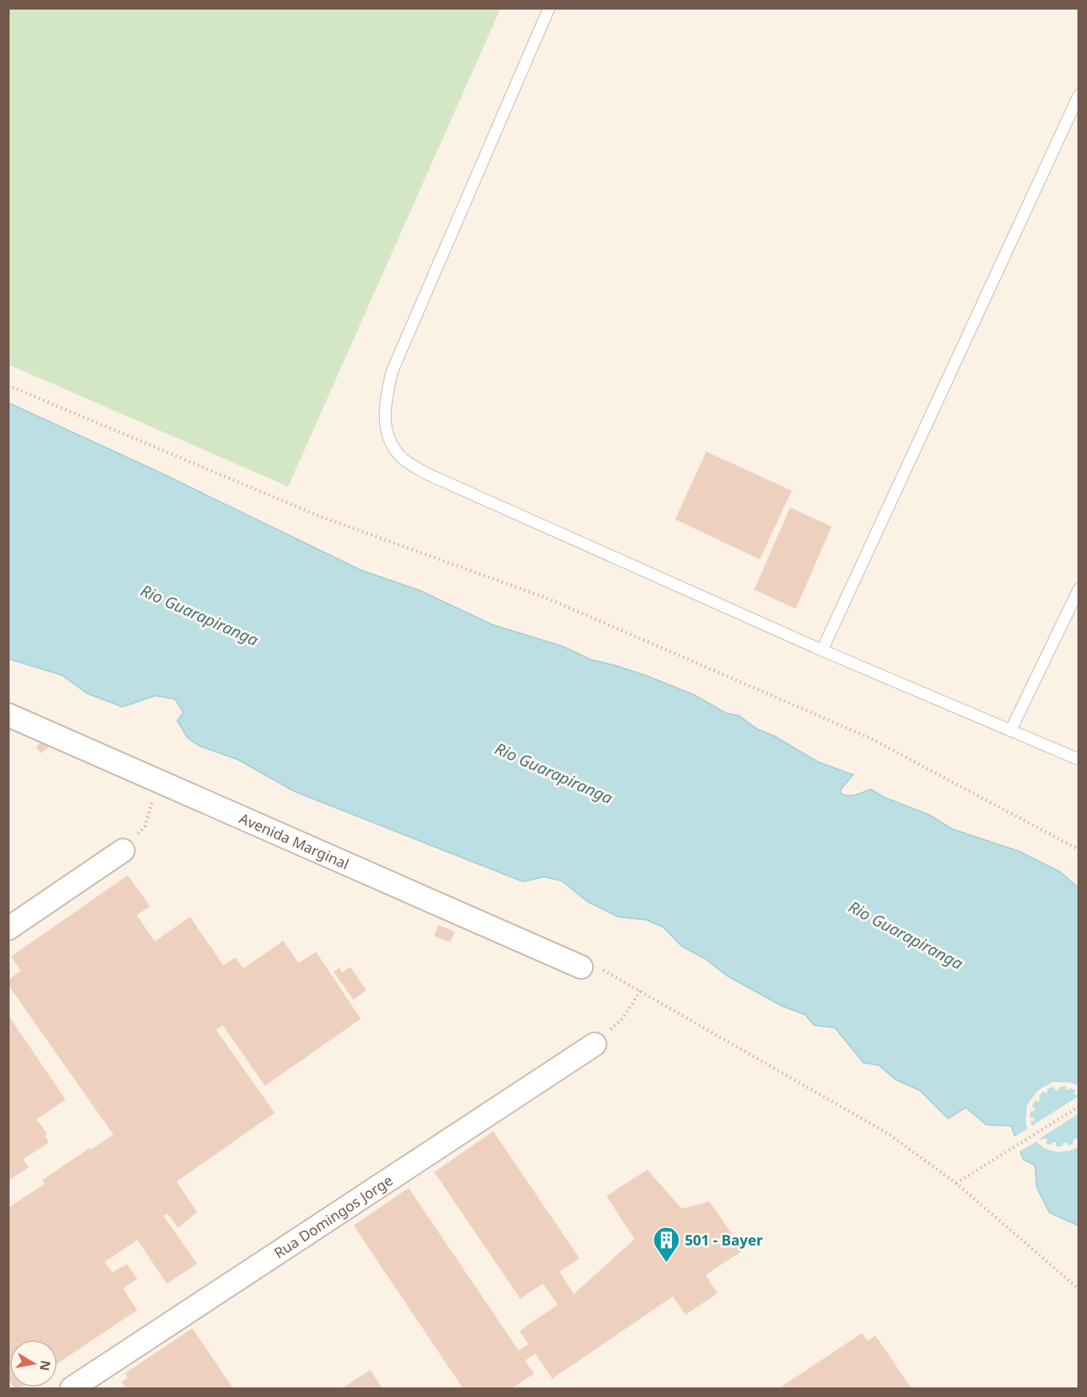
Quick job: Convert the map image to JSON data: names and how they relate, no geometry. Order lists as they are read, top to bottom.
{
  "streets": {
    "street": ["Avenida Marginal", "Rua Domingos Jorge"]
  },
  "water": ["Rio Guarapiranga"],
  "places": {
    "building": ["501 - Bayer"]
  },
  "north": "right"
}
